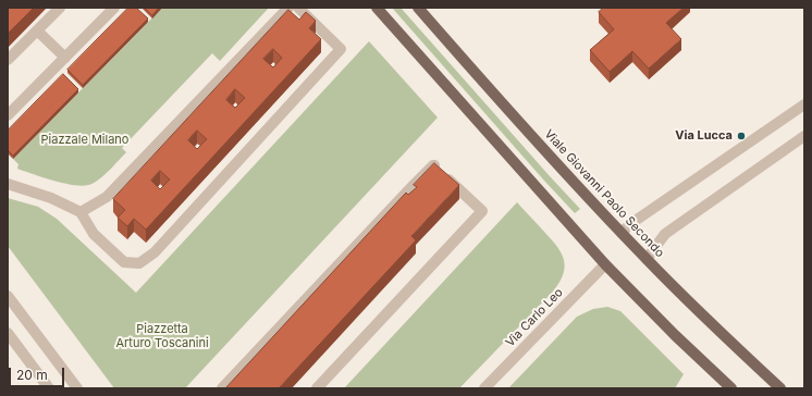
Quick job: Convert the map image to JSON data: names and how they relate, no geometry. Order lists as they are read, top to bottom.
{
  "streets": {
    "main road": ["Viale Giovanni Paolo Secondo"],
    "street": ["Via Carlo Leo"]
  },
  "parks": ["Piazzale Milano", "Piazzetta Arturo Toscanini"],
  "places": ["Via Lucca"],
  "scale_bar": "20 m"
}
